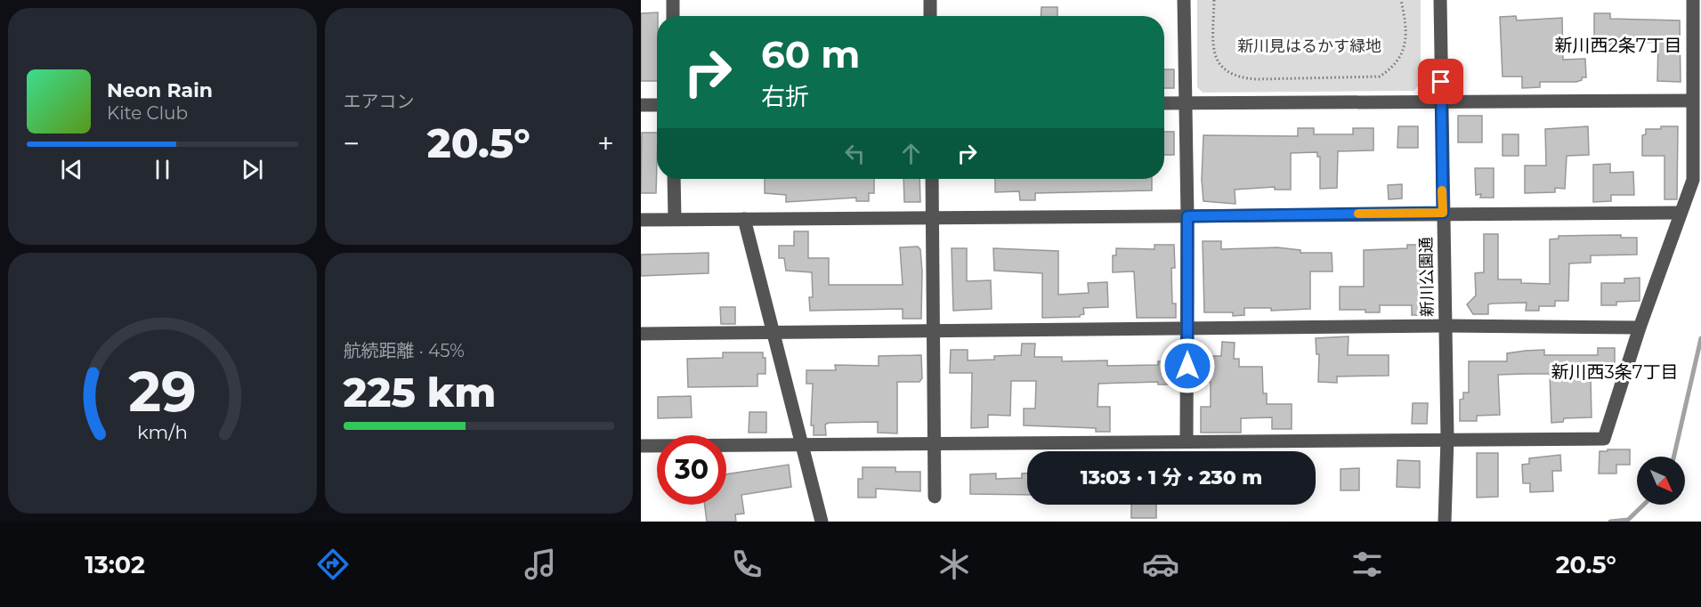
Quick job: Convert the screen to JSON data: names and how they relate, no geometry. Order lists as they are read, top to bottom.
{
  "streets": {
    "street": ["新川公園通"]
  },
  "districts": ["新川西2条7丁目", "新川西3条7丁目"],
  "parks": ["新川見はるかす緑地"],
  "north": "bottom right",
  "page": {
    "tile": [
      "エアコン",
      ["航続距離 · 45%", "225 km"]
    ],
    "turn": ["60 m", "右折"],
    "song": ["Neon Rain", "Kite Club"],
    "heat": ["−", "20.5°", "+"],
    "limit": "30",
    "trip": "13:03 · 1 分 · 230 m",
    "tabs": ["13:02", "20.5°"],
    "gauge": ["29", "km/h"]
  }
}
